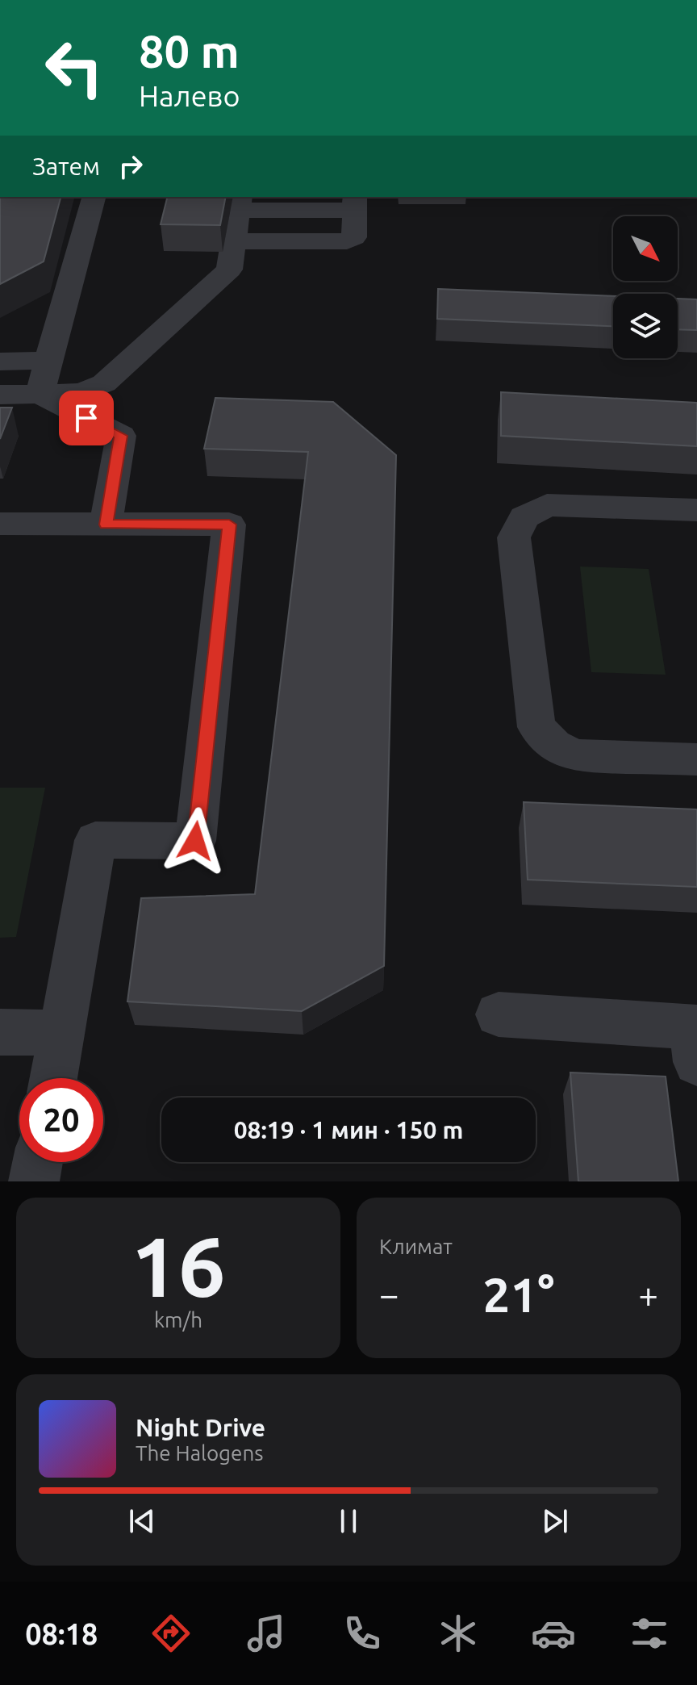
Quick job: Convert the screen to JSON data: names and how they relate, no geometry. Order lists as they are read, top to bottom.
{
  "north": "bottom right",
  "page": {
    "turn": ["80 m", "Налево"],
    "then": "Затем",
    "limit": "20",
    "trip": "08:19 · 1 мин · 150 m",
    "tile": [
      ["16", "km/h"],
      "Климат"
    ],
    "heat": ["−", "21°", "+"],
    "song": ["Night Drive", "The Halogens"],
    "tabs": "08:18"
  }
}
